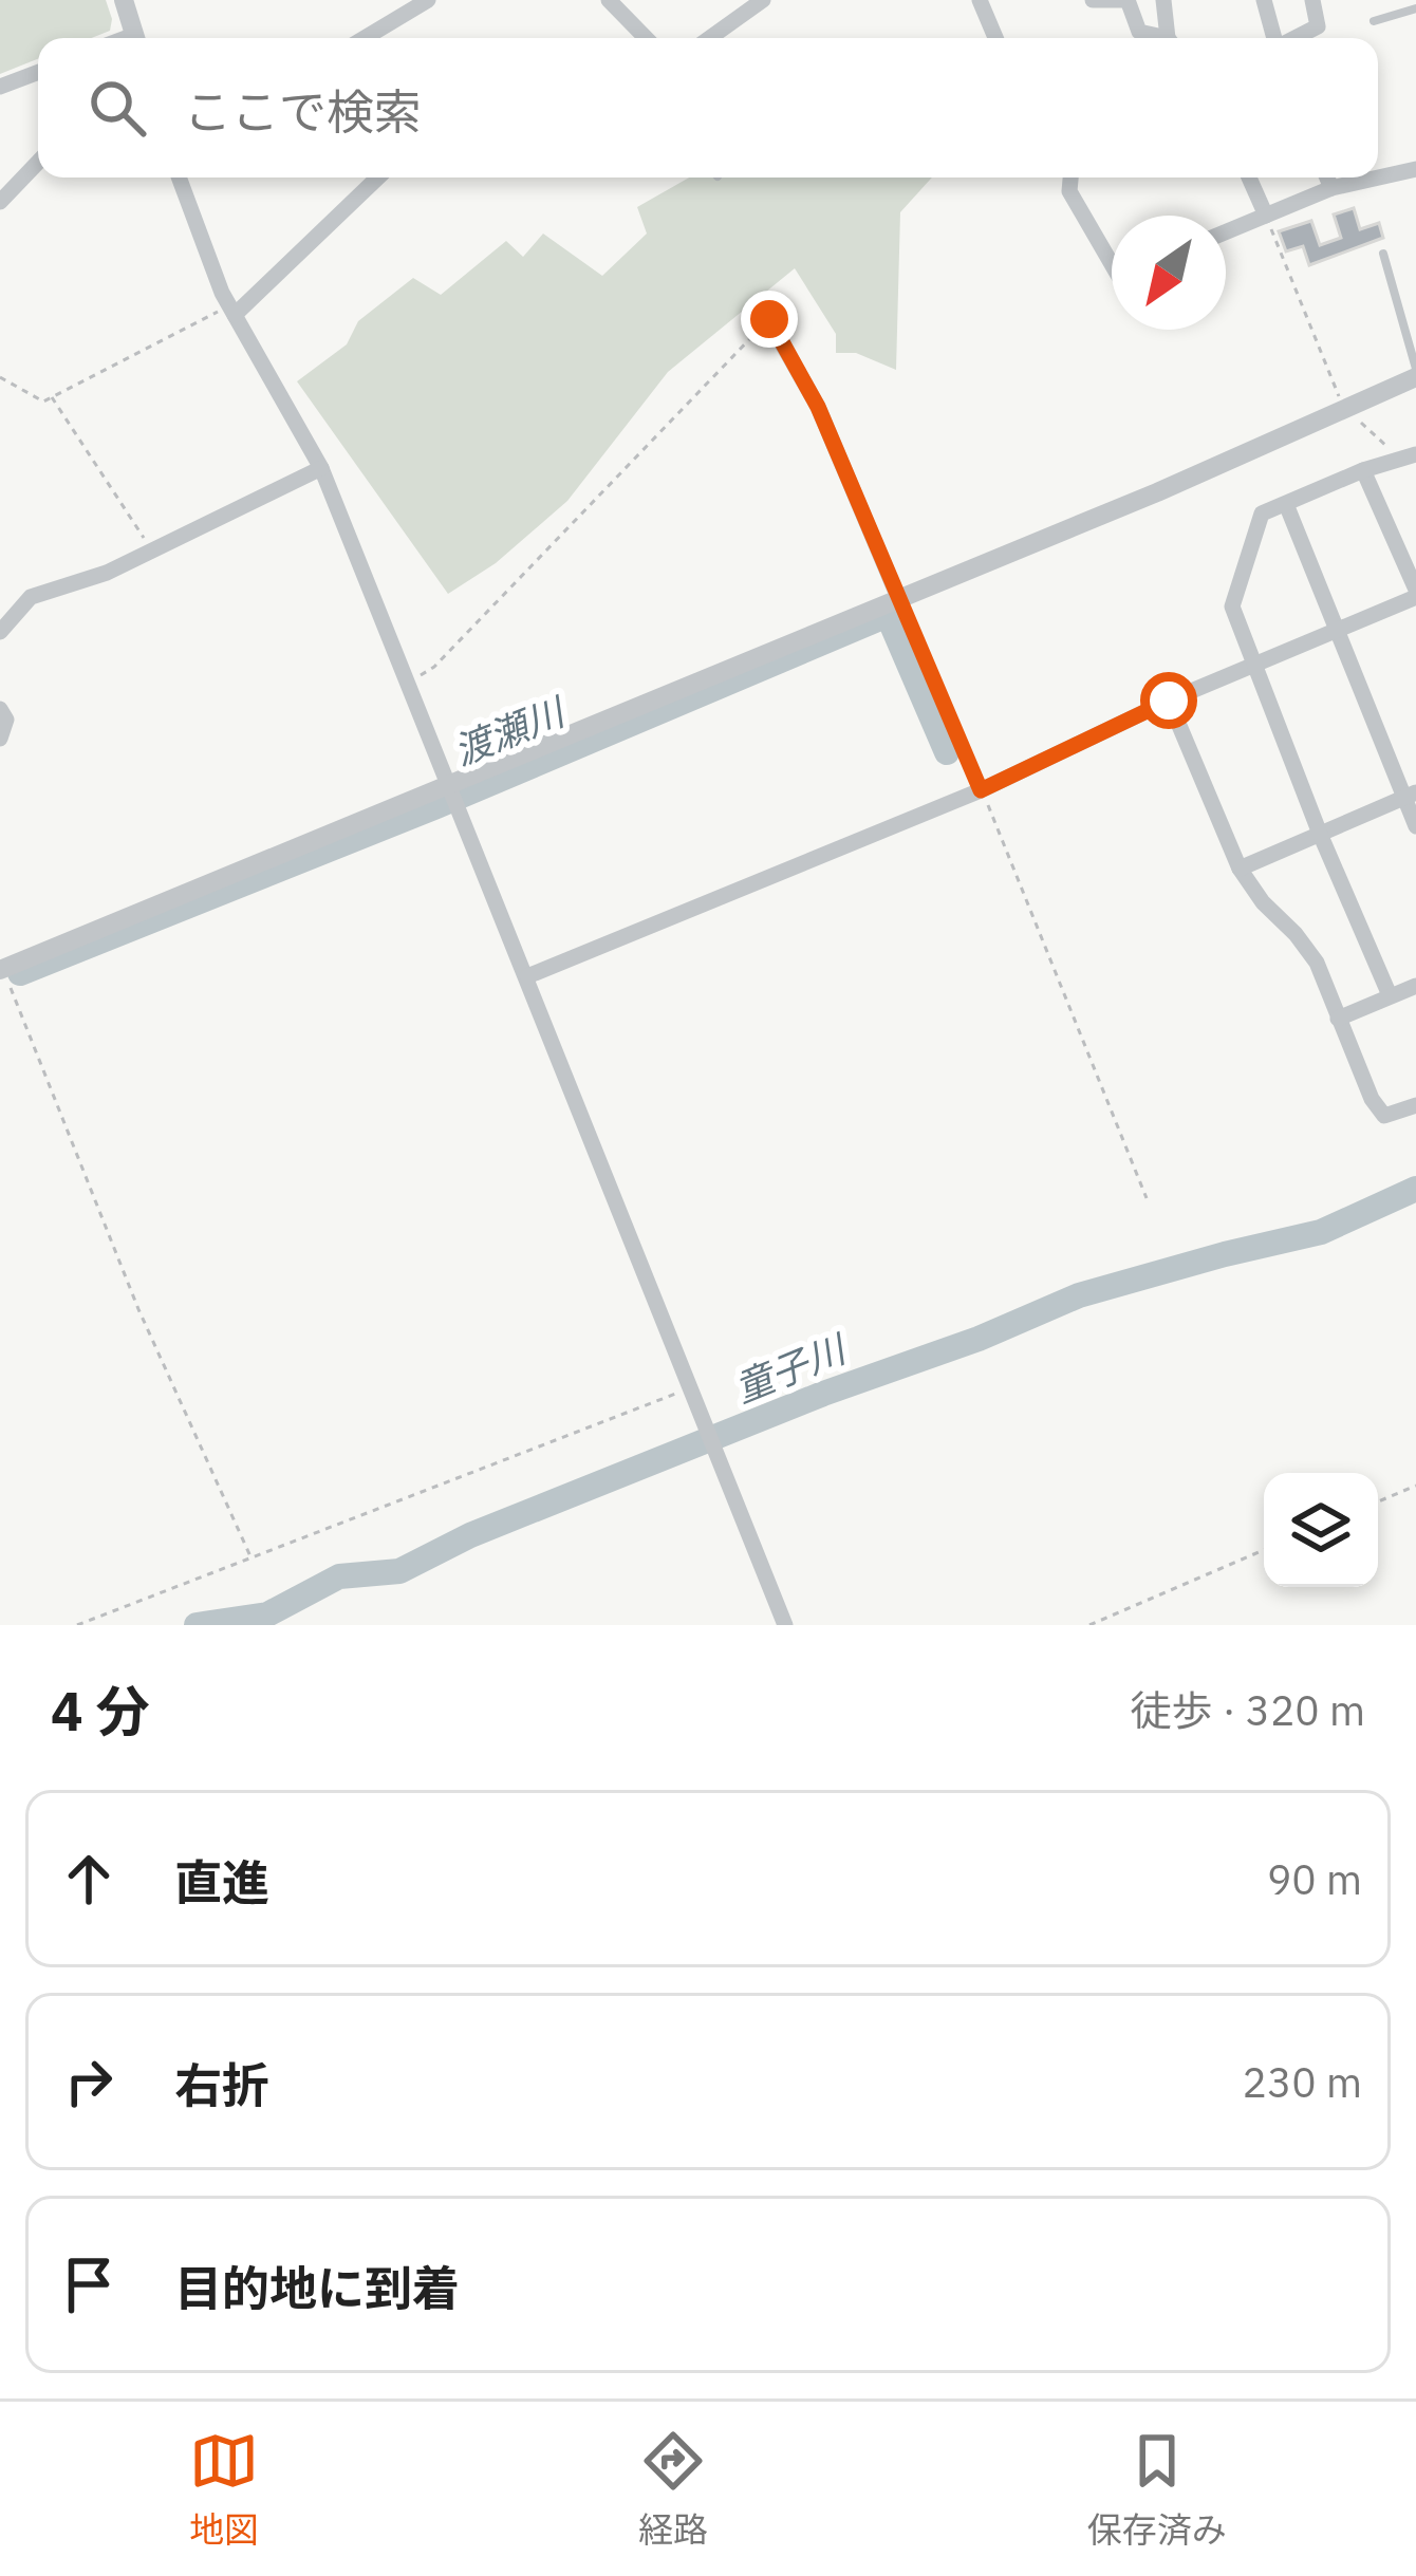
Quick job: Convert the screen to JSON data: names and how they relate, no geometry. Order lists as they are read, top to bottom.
{
  "water": ["渡瀬川", "童子川"],
  "north": "bottom left",
  "page": {
    "search": "ここで検索",
    "heading": ["4 分", "徒歩 · 320 m"],
    "list": [
      ["直進", "90 m"],
      ["右折", "230 m"],
      "目的地に到着"
    ],
    "nav": ["地図", "経路", "保存済み"]
  }
}
